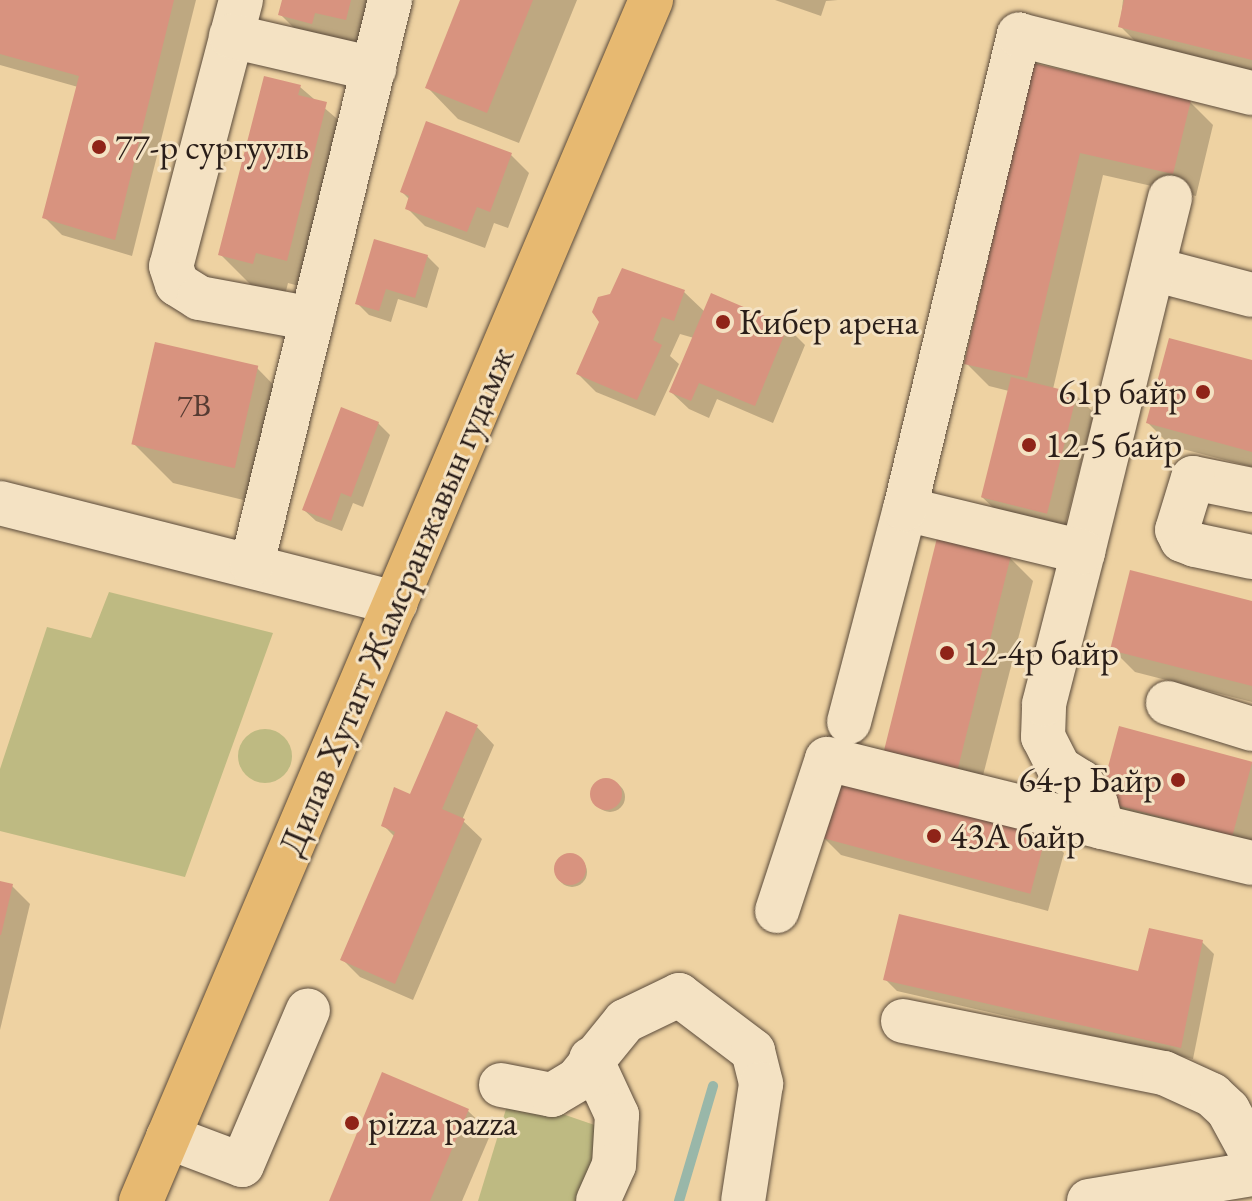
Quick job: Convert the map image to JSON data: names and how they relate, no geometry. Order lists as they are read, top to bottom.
{
  "streets": {
    "main road": ["Дилав Хутагт Жамсранжавын гудамж"]
  },
  "places": [
    "77-р сургууль",
    "Кибер арена",
    "61р байр",
    "12-5 байр",
    "12-4р байр",
    "64-р Байр",
    "43А байр",
    "pizza pazza"
  ],
  "house_numbers": ["7В"]
}
